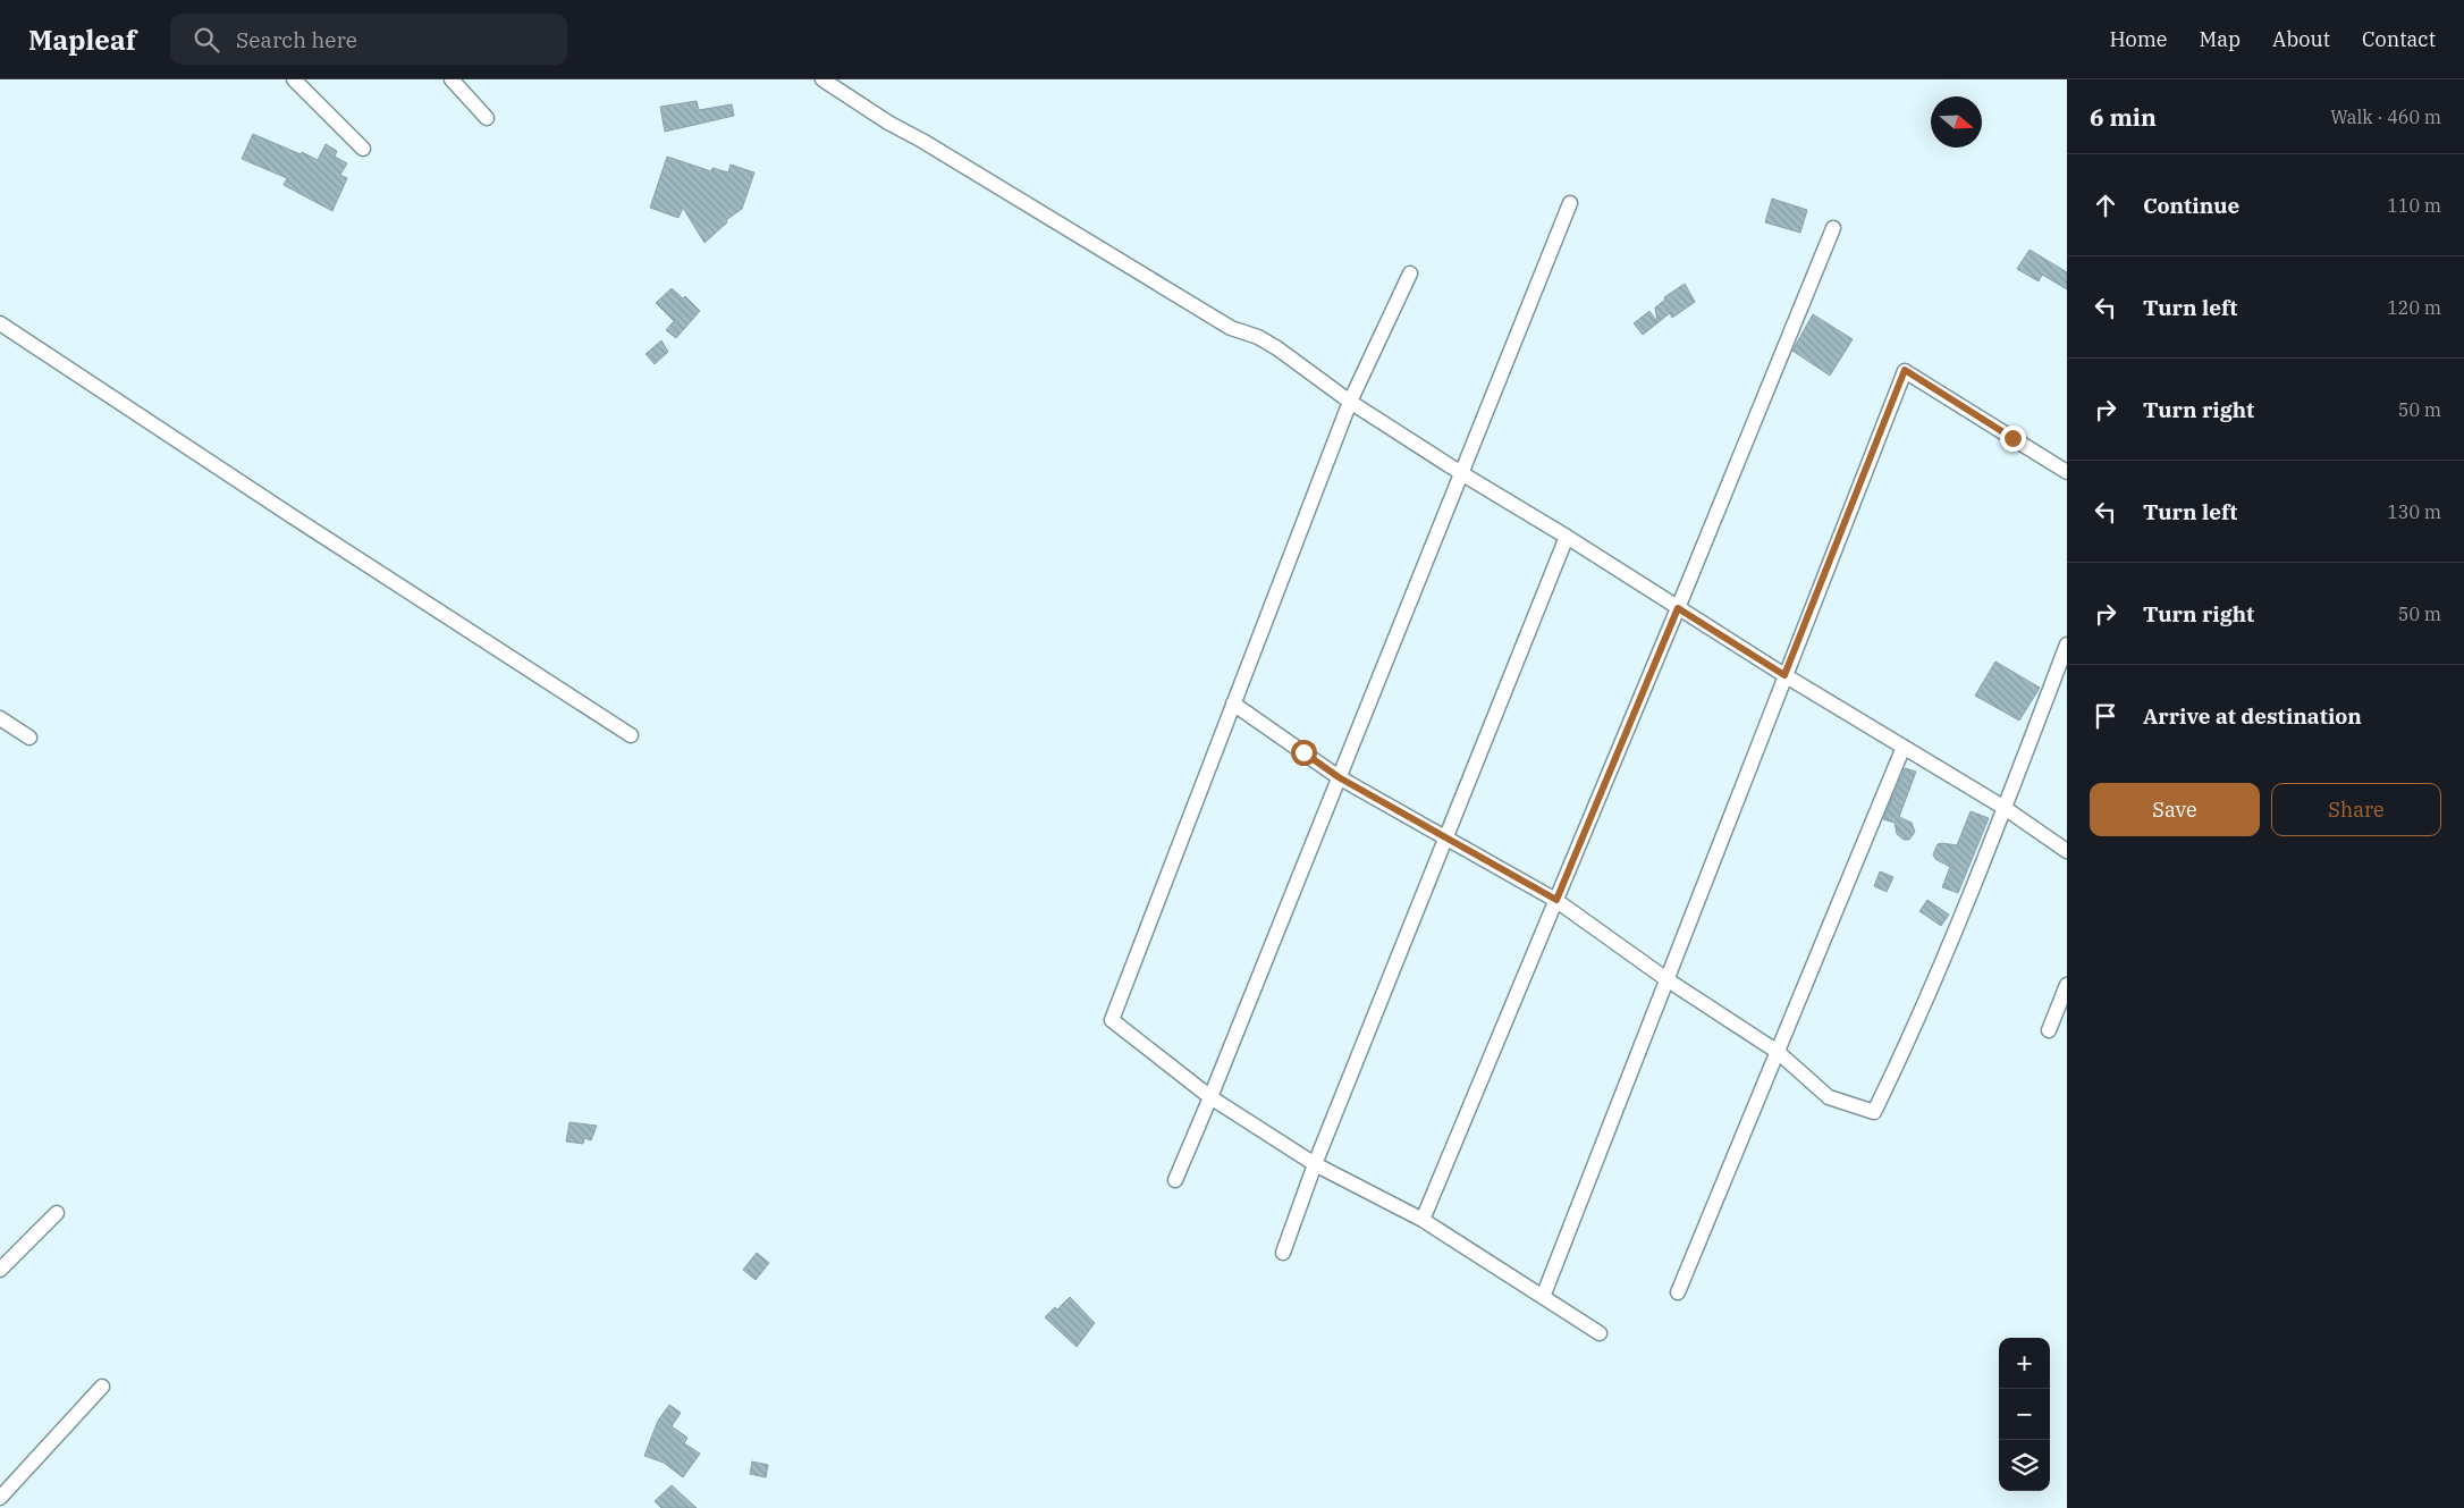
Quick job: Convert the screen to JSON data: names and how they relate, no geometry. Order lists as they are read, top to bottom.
{
  "north": "right",
  "page": {
    "header": "Mapleaf",
    "search": "Search here",
    "nav": [
      "Home",
      "Map",
      "About",
      "Contact"
    ],
    "heading": ["6 min", "Walk · 460 m"],
    "list": [
      ["Continue", "110 m"],
      ["Turn left", "120 m"],
      ["Turn right", "50 m"],
      ["Turn left", "130 m"],
      ["Turn right", "50 m"],
      "Arrive at destination"
    ],
    "buttons": ["Save", "Share"],
    "map_buttons": ["+", "−"]
  }
}
